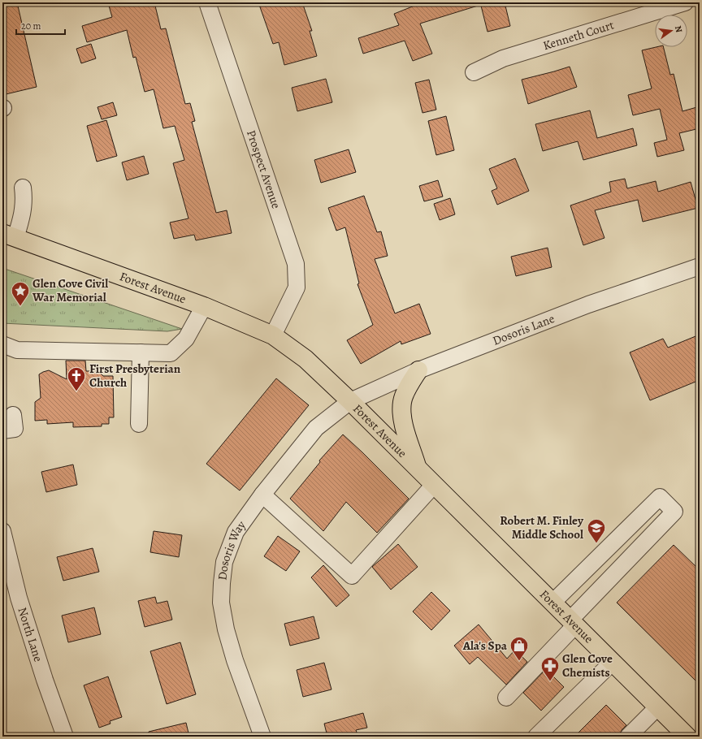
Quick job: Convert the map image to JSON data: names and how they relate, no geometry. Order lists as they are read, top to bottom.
{
  "streets": {
    "main road": ["Forest Avenue"],
    "street": [
      "Kenneth Court",
      "Prospect Avenue",
      "Dosoris Lane",
      "Dosoris Way",
      "North Lane"
    ]
  },
  "crossings": [
    ["Prospect Avenue", "Forest Avenue"],
    ["Forest Avenue", "Dosoris Lane"],
    ["Forest Avenue", "Dosoris Way"],
    ["Dosoris Lane", "Dosoris Way"]
  ],
  "places": {
    "place": ["Glen Cove Civil War Memorial"],
    "church": ["First Presbyterian Church"],
    "school or university": ["Robert M. Finley Middle School"],
    "shop": ["Ala's Spa"],
    "pharmacy": ["Glen Cove Chemists"]
  },
  "scale_bar": "20 m",
  "north": "right"
}
